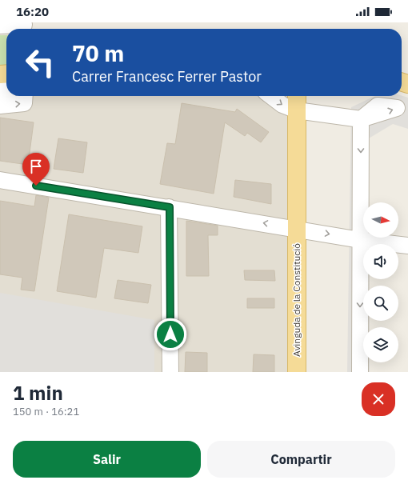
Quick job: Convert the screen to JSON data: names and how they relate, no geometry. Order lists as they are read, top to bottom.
{
  "streets": {
    "main road": ["Avinguda de la Constitució"]
  },
  "north": "right",
  "page": {
    "status": "16:20",
    "turn": ["70 m", "Carrer Francesc Ferrer Pastor"],
    "heading": ["1 min", "150 m · 16:21"],
    "buttons": ["Salir", "Compartir"]
  }
}
